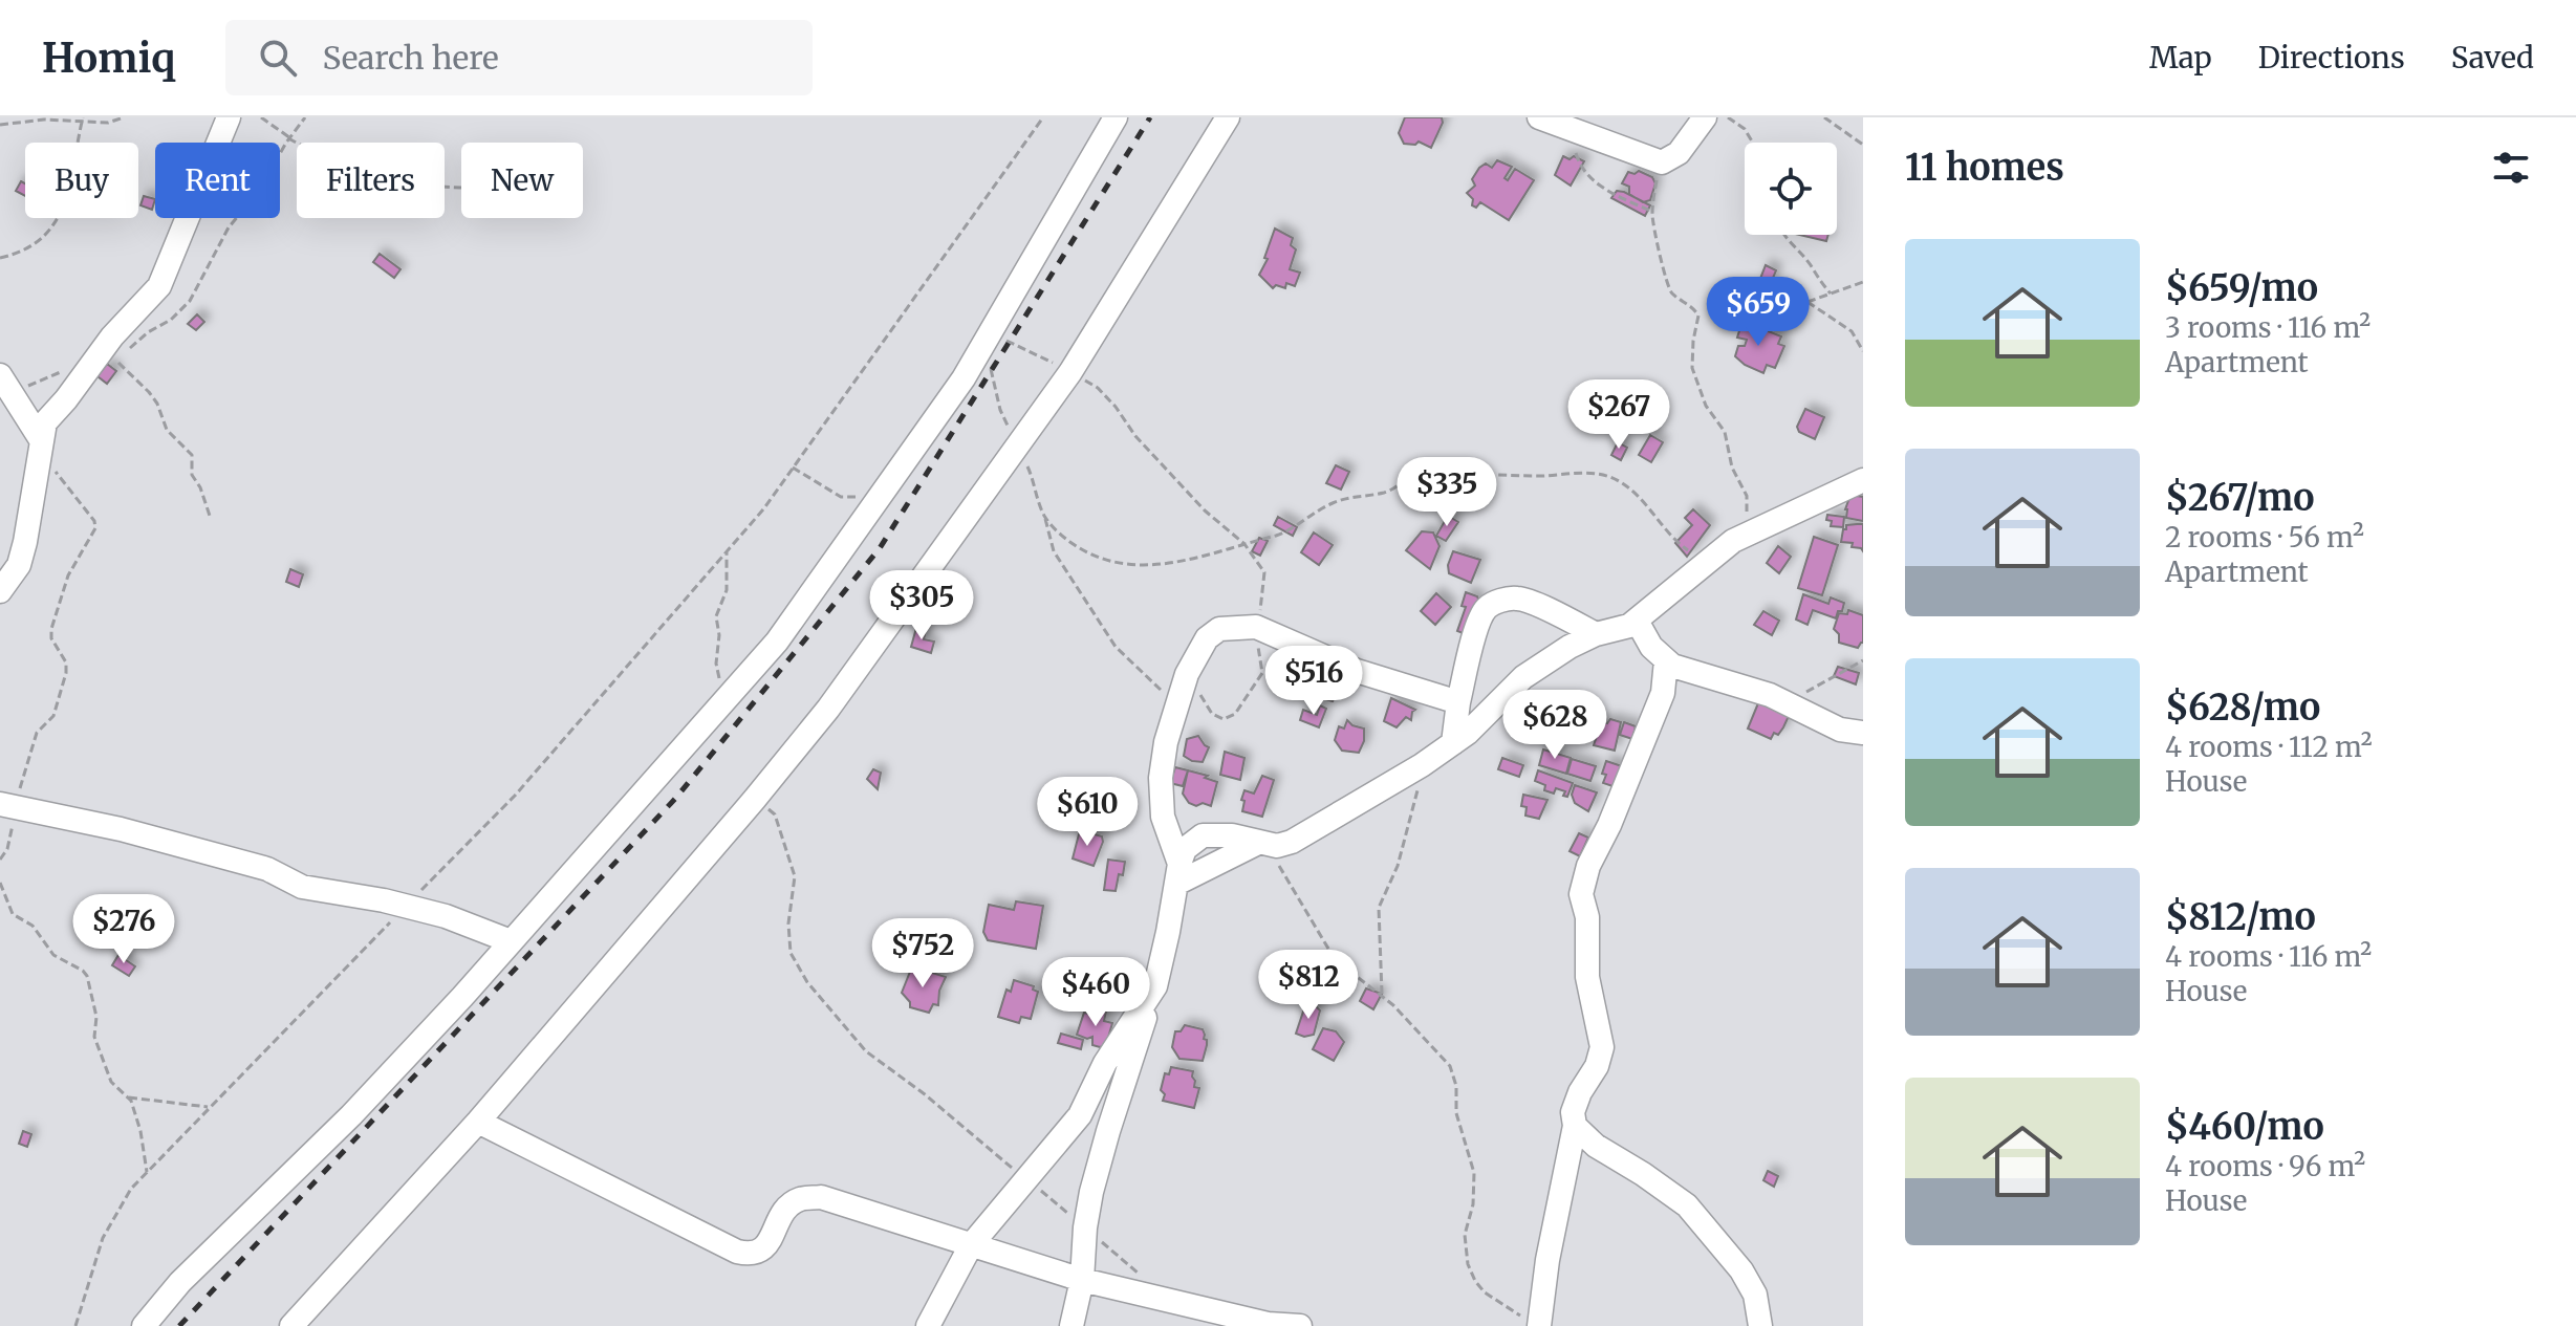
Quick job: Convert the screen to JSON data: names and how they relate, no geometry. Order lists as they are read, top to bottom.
{
  "page": {
    "header": "Homiq",
    "search": "Search here",
    "nav": ["Map", "Directions", "Saved"],
    "heading": "11 homes",
    "chip": [
      "Buy",
      "Rent",
      "Filters",
      "New"
    ],
    "list": [
      {
        "name": "$659/mo",
        "note": "3 rooms · 116 m² · Apartment"
      },
      {
        "name": "$267/mo",
        "note": "2 rooms · 56 m² · Apartment"
      },
      {
        "name": "$628/mo",
        "note": "4 rooms · 112 m² · House"
      },
      {
        "name": "$812/mo",
        "note": "4 rooms · 116 m² · House"
      },
      {
        "name": "$460/mo",
        "note": "4 rooms · 96 m² · House"
      }
    ],
    "price": [
      "$659",
      "$267",
      "$335",
      "$305",
      "$516",
      "$628",
      "$610",
      "$276",
      "$752",
      "$812",
      "$460"
    ]
  }
}
